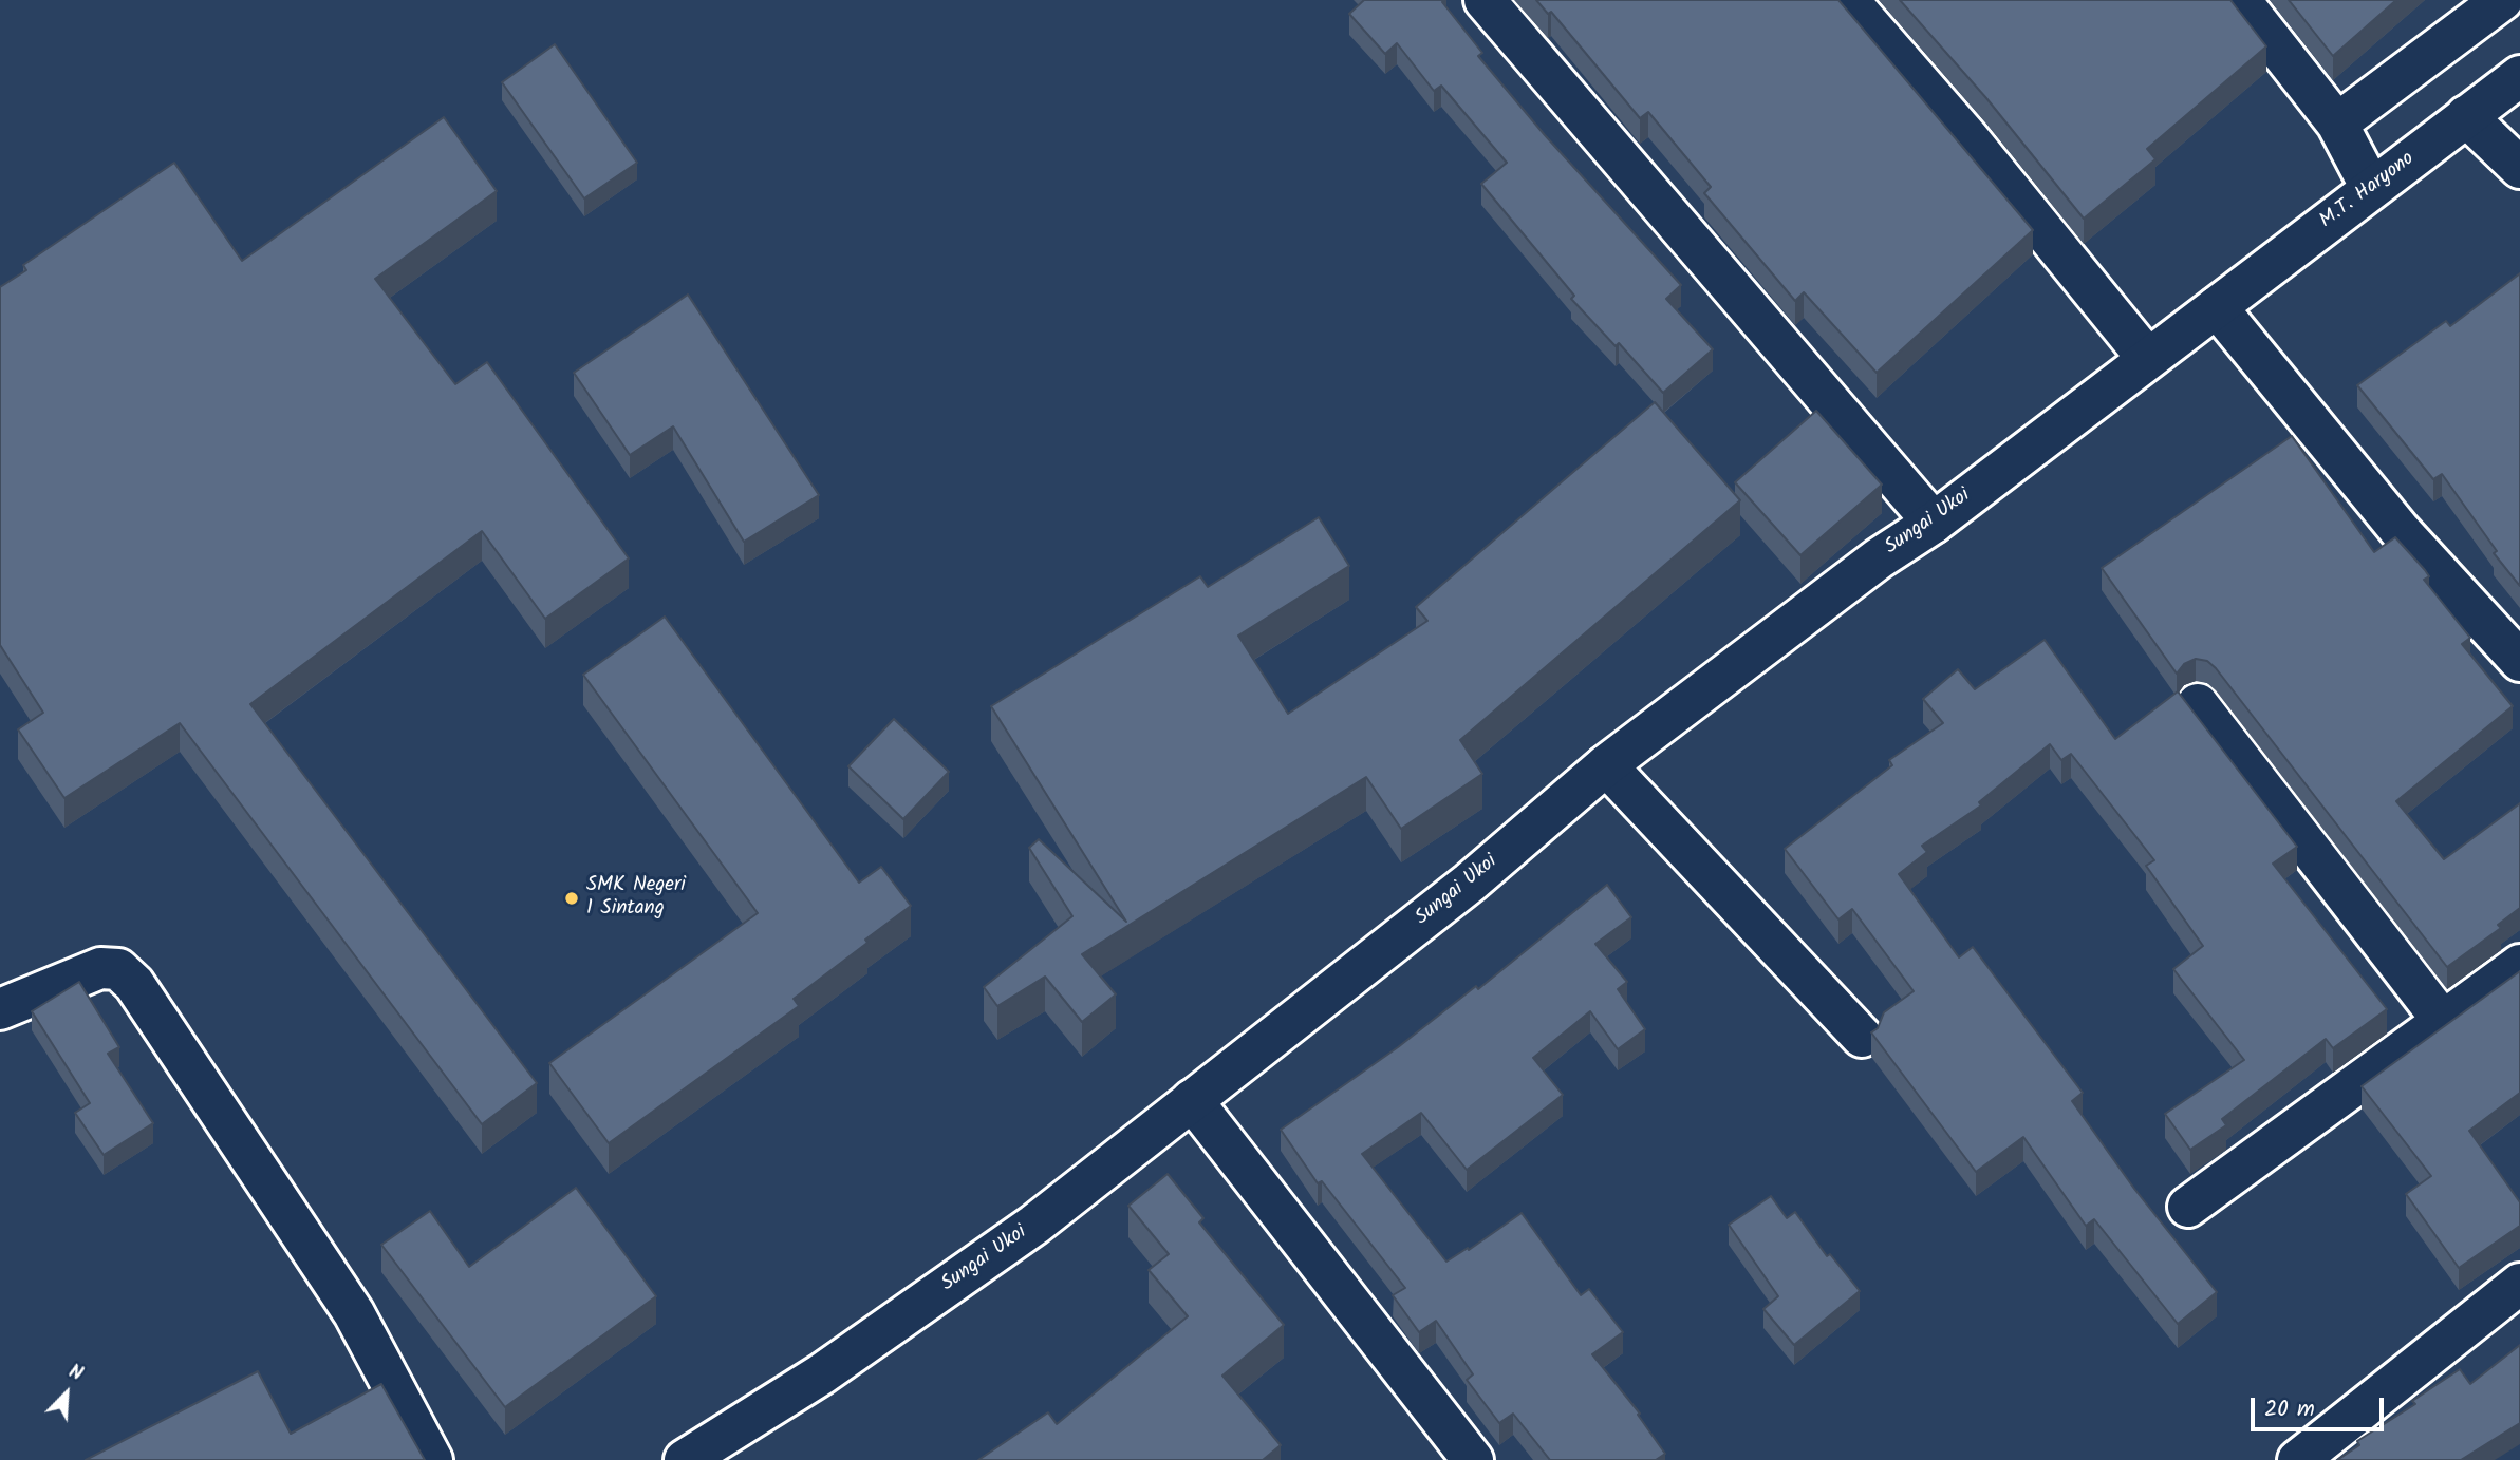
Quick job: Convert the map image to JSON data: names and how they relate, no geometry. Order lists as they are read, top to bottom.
{
  "streets": {
    "main road": ["M.T. Haryono", "Sungai Ukoi"]
  },
  "crossings": [
    ["M.T. Haryono", "Sungai Ukoi"]
  ],
  "places": ["SMK Negeri 1 Sintang"],
  "scale_bar": "20 m",
  "north": "top right"
}
